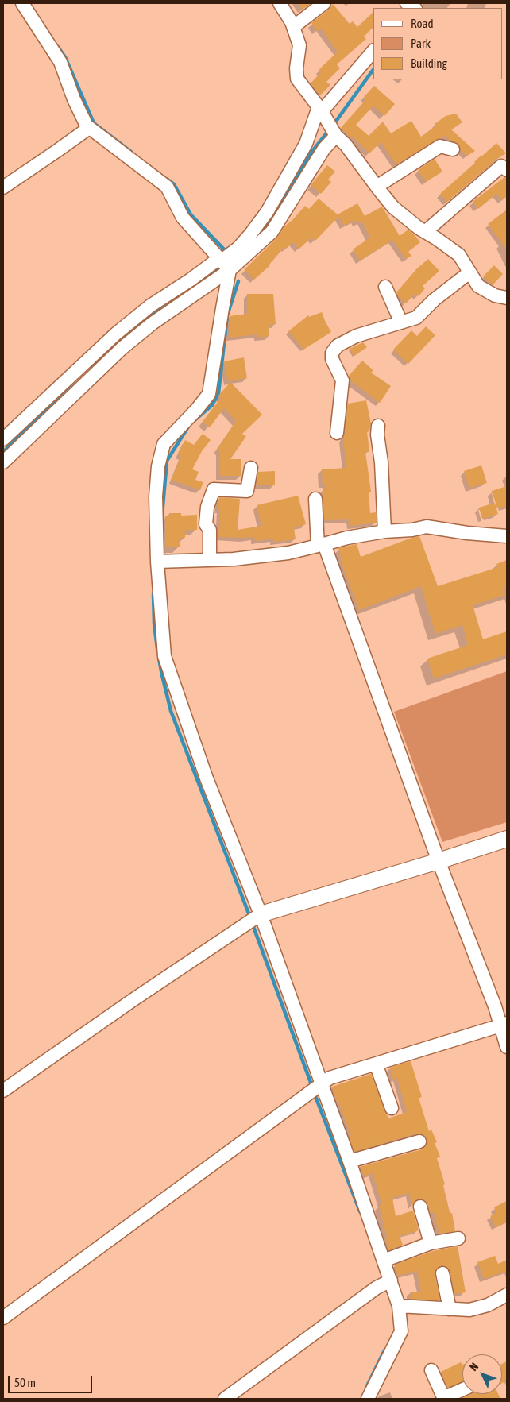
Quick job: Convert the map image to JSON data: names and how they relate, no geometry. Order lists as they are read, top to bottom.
{
  "legend": ["Road", "Park", "Building"],
  "scale_bar": "50 m",
  "north": "top left"
}
